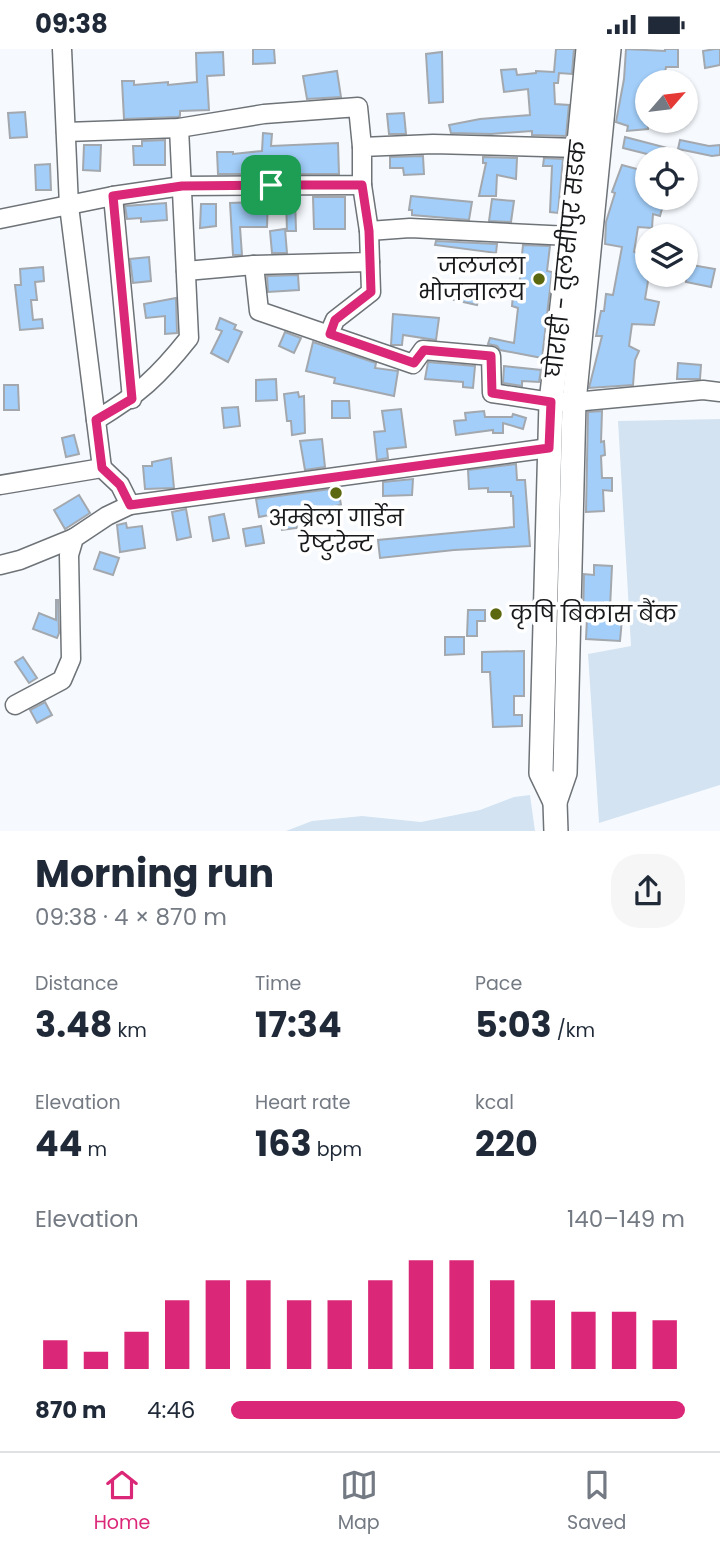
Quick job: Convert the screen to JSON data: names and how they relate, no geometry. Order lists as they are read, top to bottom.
{
  "streets": {
    "main road": ["घोराही - तुलसीपुर सडक"]
  },
  "places": ["जलजला भोजनालय", "अम्ब्रेला गार्डेन रेष्टुरेन्ट", "कृषि बिकास बैंक"],
  "north": "top right",
  "page": {
    "status": "09:38",
    "heading": ["Morning run", "09:38 · 4 × 870 m"],
    "stats": [
      ["Distance", "3.48 km"],
      ["Time", "17:34"],
      ["Pace", "5:03 /km"],
      ["Elevation", "44 m"],
      ["Heart rate", "163 bpm"],
      ["kcal", "220"]
    ],
    "chart": ["Elevation", "140–149 m"],
    "list": [
      {
        "name": "870 m",
        "note": "4:46"
      }
    ],
    "tabs": ["Home", "Map", "Saved"]
  }
}
